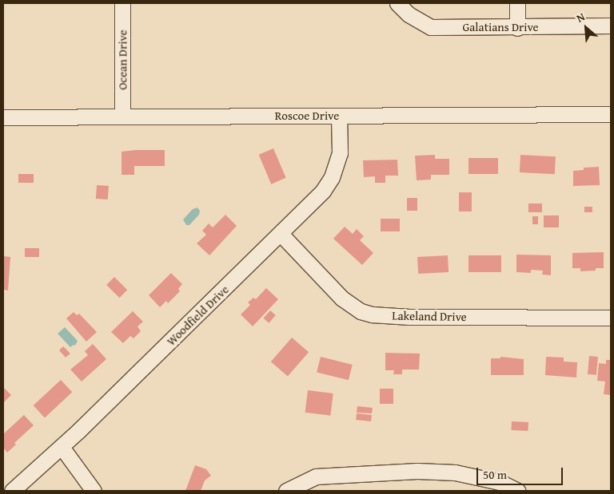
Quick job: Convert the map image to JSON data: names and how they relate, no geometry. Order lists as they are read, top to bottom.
{
  "streets": {
    "street": [
      "Galatians Drive",
      "Ocean Drive",
      "Roscoe Drive",
      "Woodfield Drive",
      "Lakeland Drive"
    ]
  },
  "crossings": [
    ["Ocean Drive", "Roscoe Drive"],
    ["Roscoe Drive", "Woodfield Drive"],
    ["Woodfield Drive", "Lakeland Drive"]
  ],
  "scale_bar": "50 m",
  "north": "top left"
}
